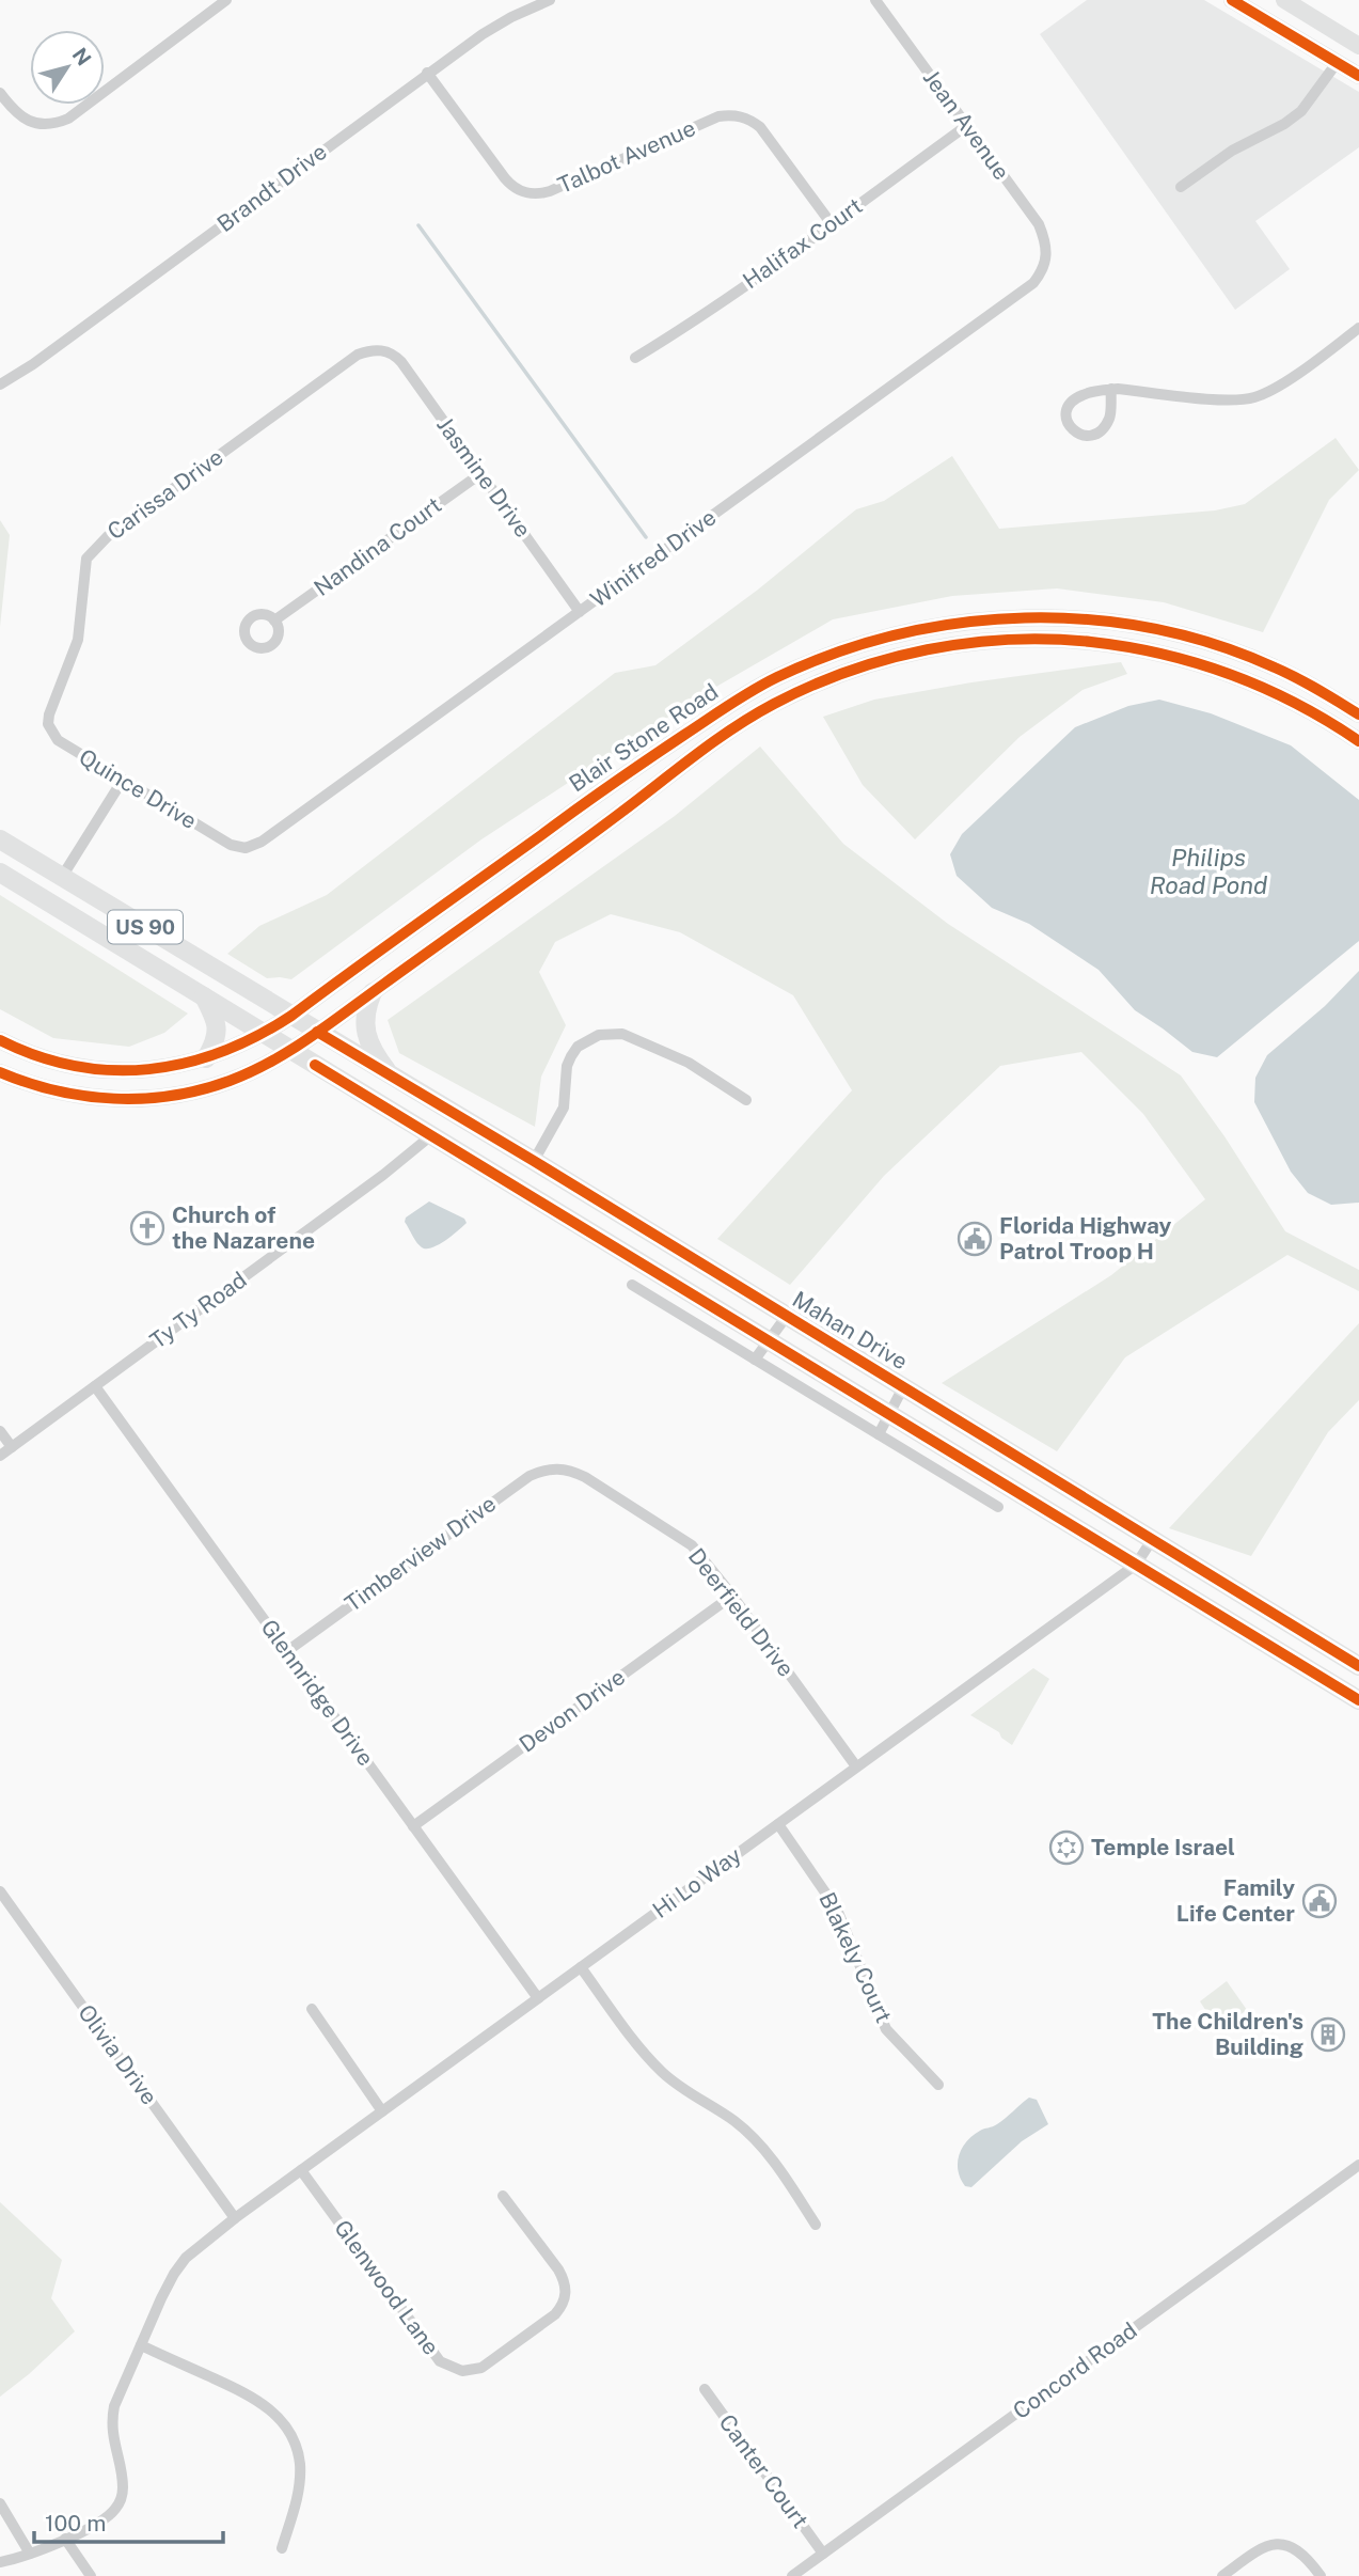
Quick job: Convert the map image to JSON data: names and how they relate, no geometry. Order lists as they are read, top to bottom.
{
  "streets": {
    "main road": ["Blair Stone Road", "US 90", "Mahan Drive"],
    "street": [
      "Jean Avenue",
      "Talbot Avenue",
      "Brandt Drive",
      "Halifax Court",
      "Jasmine Drive",
      "Carissa Drive",
      "Nandina Court",
      "Winifred Drive",
      "Quince Drive",
      "Ty Ty Road",
      "Timberview Drive",
      "Deerfield Drive",
      "Glennridge Drive",
      "Devon Drive",
      "Hi Lo Way",
      "Blakely Court",
      "Olivia Drive",
      "Glenwood Lane",
      "Concord Road",
      "Canter Court"
    ]
  },
  "crossings": [
    ["Jean Avenue", "Halifax Court"],
    ["Jean Avenue", "Winifred Drive"],
    ["Talbot Avenue", "Brandt Drive"],
    ["Talbot Avenue", "Halifax Court"],
    ["Jasmine Drive", "Carissa Drive"],
    ["Jasmine Drive", "Nandina Court"],
    ["Jasmine Drive", "Winifred Drive"],
    ["Carissa Drive", "Quince Drive"],
    ["Winifred Drive", "Quince Drive"],
    ["Blair Stone Road", "US 90"],
    ["Blair Stone Road", "Mahan Drive"],
    ["US 90", "Ty Ty Road"],
    ["US 90", "Hi Lo Way"],
    ["Ty Ty Road", "Glennridge Drive"],
    ["Mahan Drive", "Hi Lo Way"],
    ["Timberview Drive", "Deerfield Drive"],
    ["Timberview Drive", "Glennridge Drive"],
    ["Deerfield Drive", "Devon Drive"],
    ["Deerfield Drive", "Hi Lo Way"],
    ["Glennridge Drive", "Devon Drive"],
    ["Glennridge Drive", "Hi Lo Way"],
    ["Hi Lo Way", "Blakely Court"],
    ["Hi Lo Way", "Olivia Drive"],
    ["Hi Lo Way", "Glenwood Lane"],
    ["Concord Road", "Canter Court"]
  ],
  "water": ["Philips Road Pond"],
  "places": {
    "church": ["Church of the Nazarene"],
    "public building": ["Florida Highway Patrol Troop H", "Family Life Center"],
    "synagogue": ["Temple Israel"],
    "building": ["The Children's Building"]
  },
  "scale_bar": "100 m",
  "north": "top right"
}
